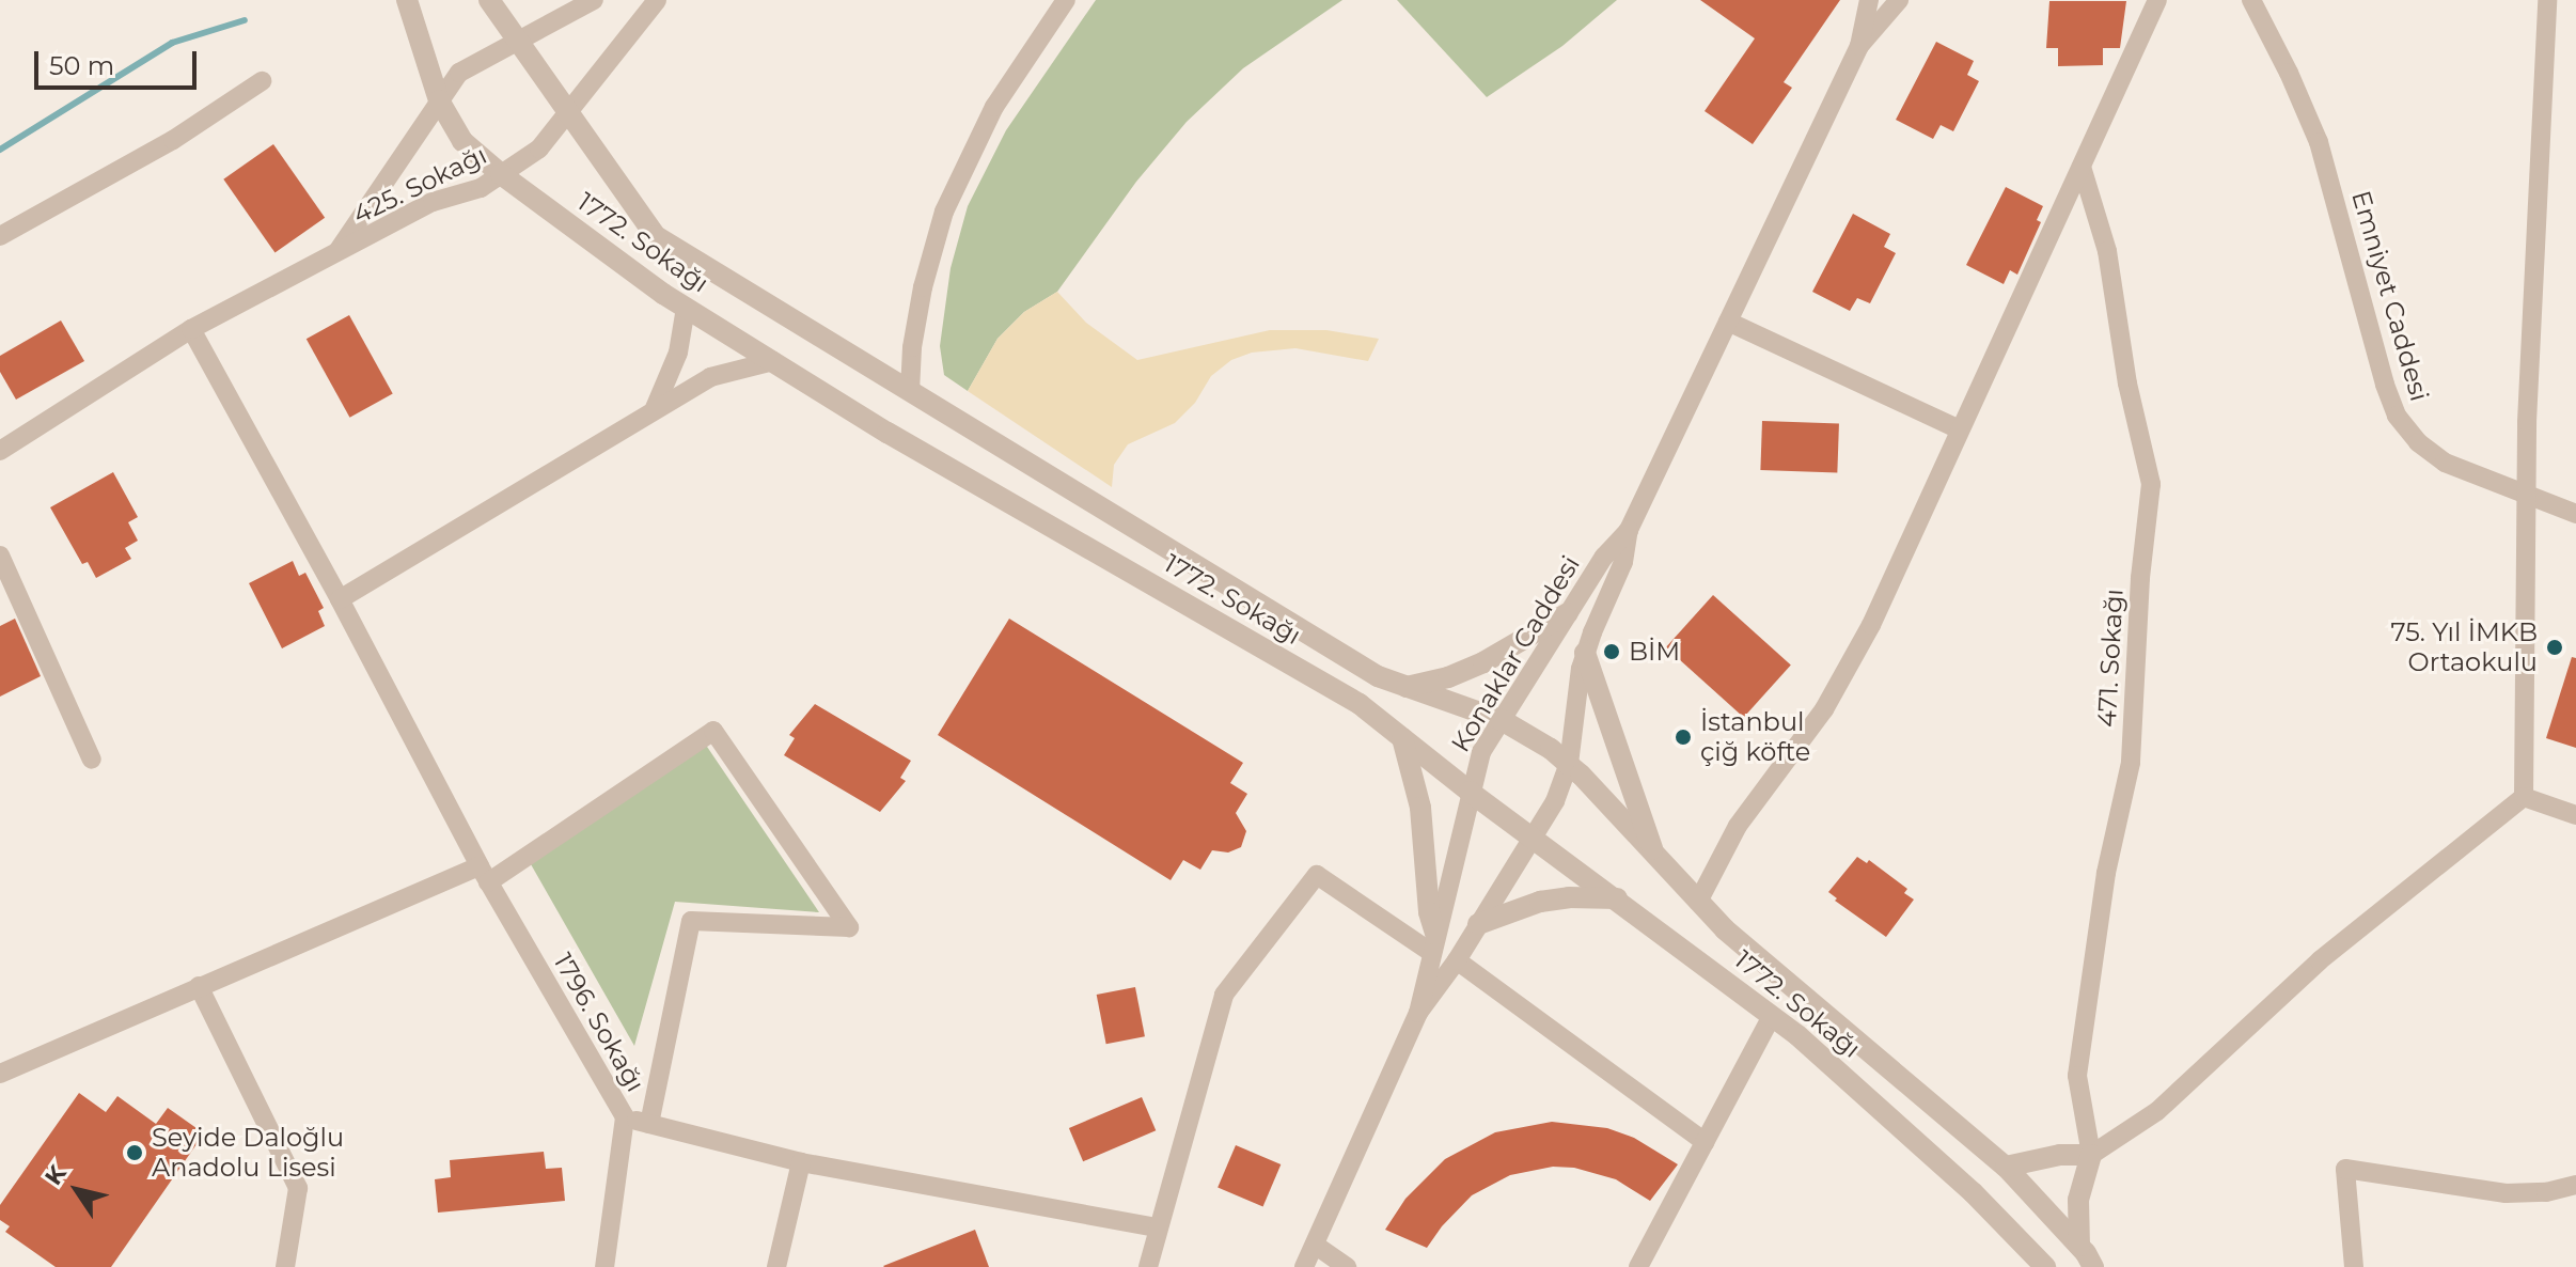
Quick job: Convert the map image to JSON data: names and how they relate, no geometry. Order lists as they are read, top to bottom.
{
  "streets": {
    "street": [
      "425. Sokağı",
      "1772. Sokağı",
      "Emniyet Caddesi",
      "Konaklar Caddesi",
      "471. Sokağı",
      "1796. Sokağı"
    ]
  },
  "crossings": [
    ["425. Sokağı", "1772. Sokağı"],
    ["425. Sokağı", "1796. Sokağı"],
    ["1772. Sokağı", "Konaklar Caddesi"]
  ],
  "places": [
    "75. Yıl İMKB Ortaokulu",
    "BİM",
    "İstanbul çiğ köfte",
    "Seyide Daloğlu Anadolu Lisesi"
  ],
  "scale_bar": "50 m",
  "north": "top left"
}
